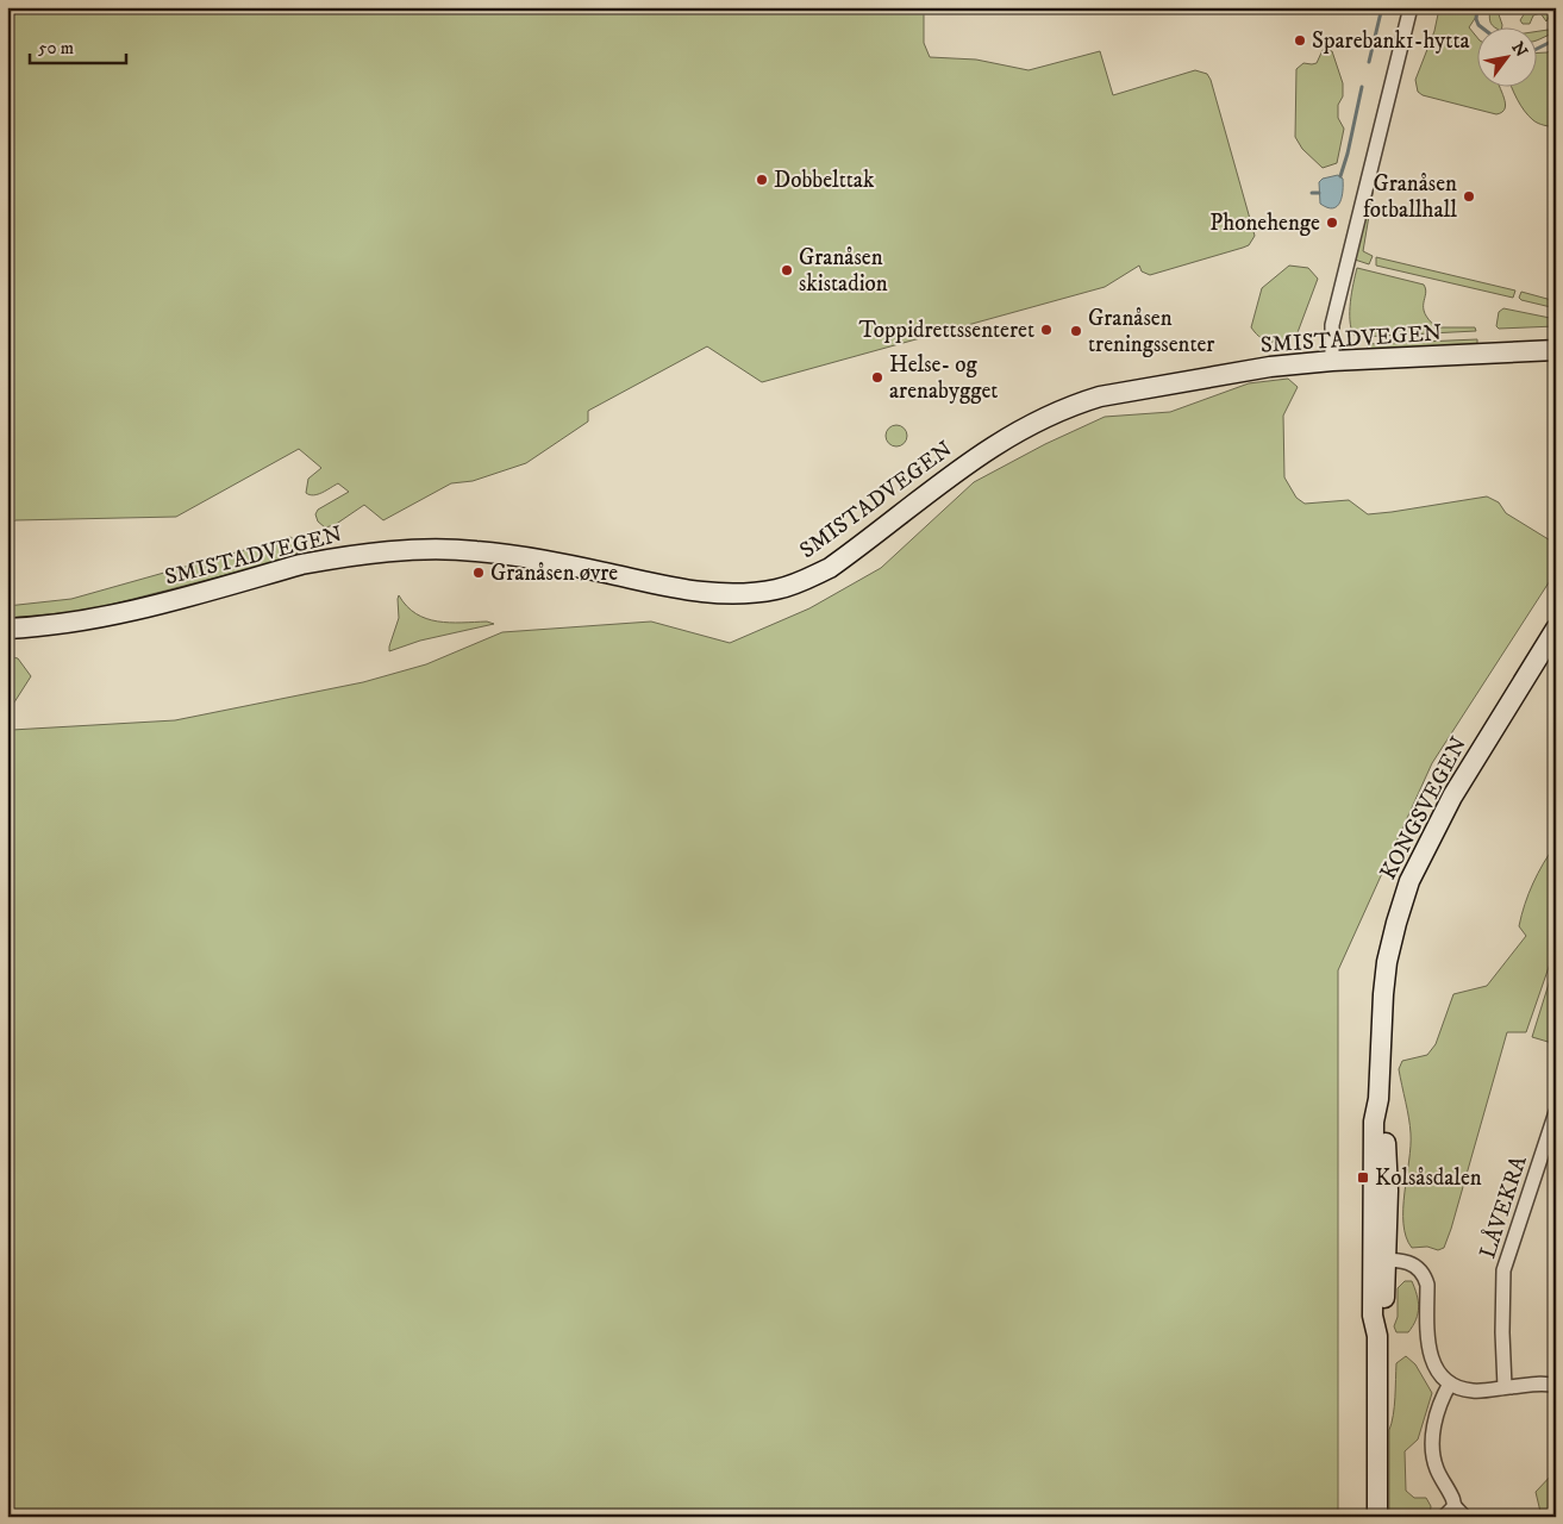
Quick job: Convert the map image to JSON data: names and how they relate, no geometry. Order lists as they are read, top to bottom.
{
  "streets": {
    "street": ["SMISTADVEGEN", "KONGSVEGEN", "LÅVEKRA"]
  },
  "places": {
    "other": [
      "Sparebank1-hytta",
      "Dobbelttak",
      "Granåsen fotballhall",
      "Phonehenge",
      "Granåsen skistadion",
      "Toppidrettssenteret",
      "Granåsen treningssenter",
      "Helse- og arenabygget",
      "Granåsen øvre"
    ],
    "transit": ["Kolsåsdalen"]
  },
  "scale_bar": "50 m",
  "north": "top right"
}
